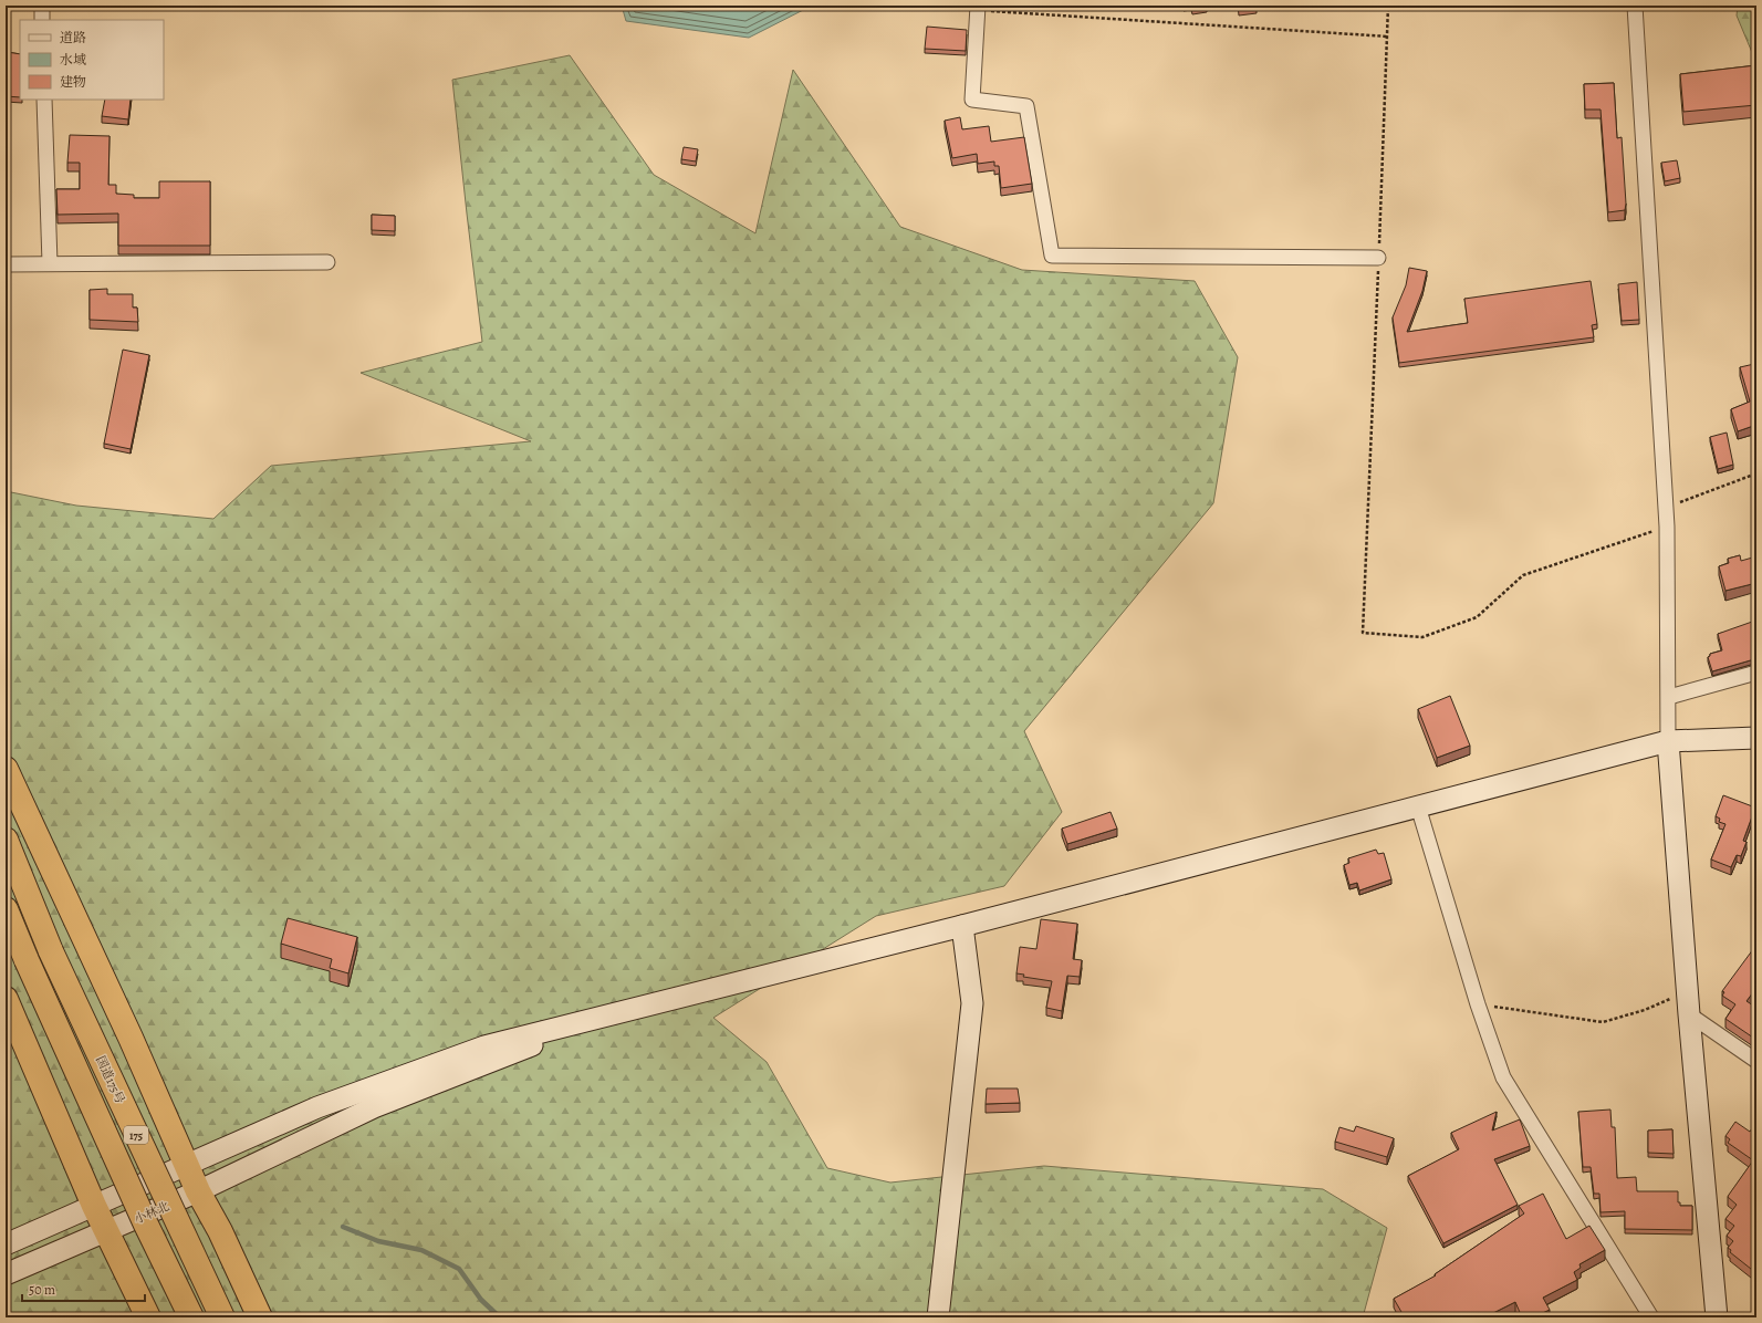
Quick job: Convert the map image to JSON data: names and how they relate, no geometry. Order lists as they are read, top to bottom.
{
  "streets": {
    "highway": ["国道175号", "175"],
    "street": ["小林北"]
  },
  "legend": ["道路", "水域", "建物"],
  "scale_bar": "50 m"
}
